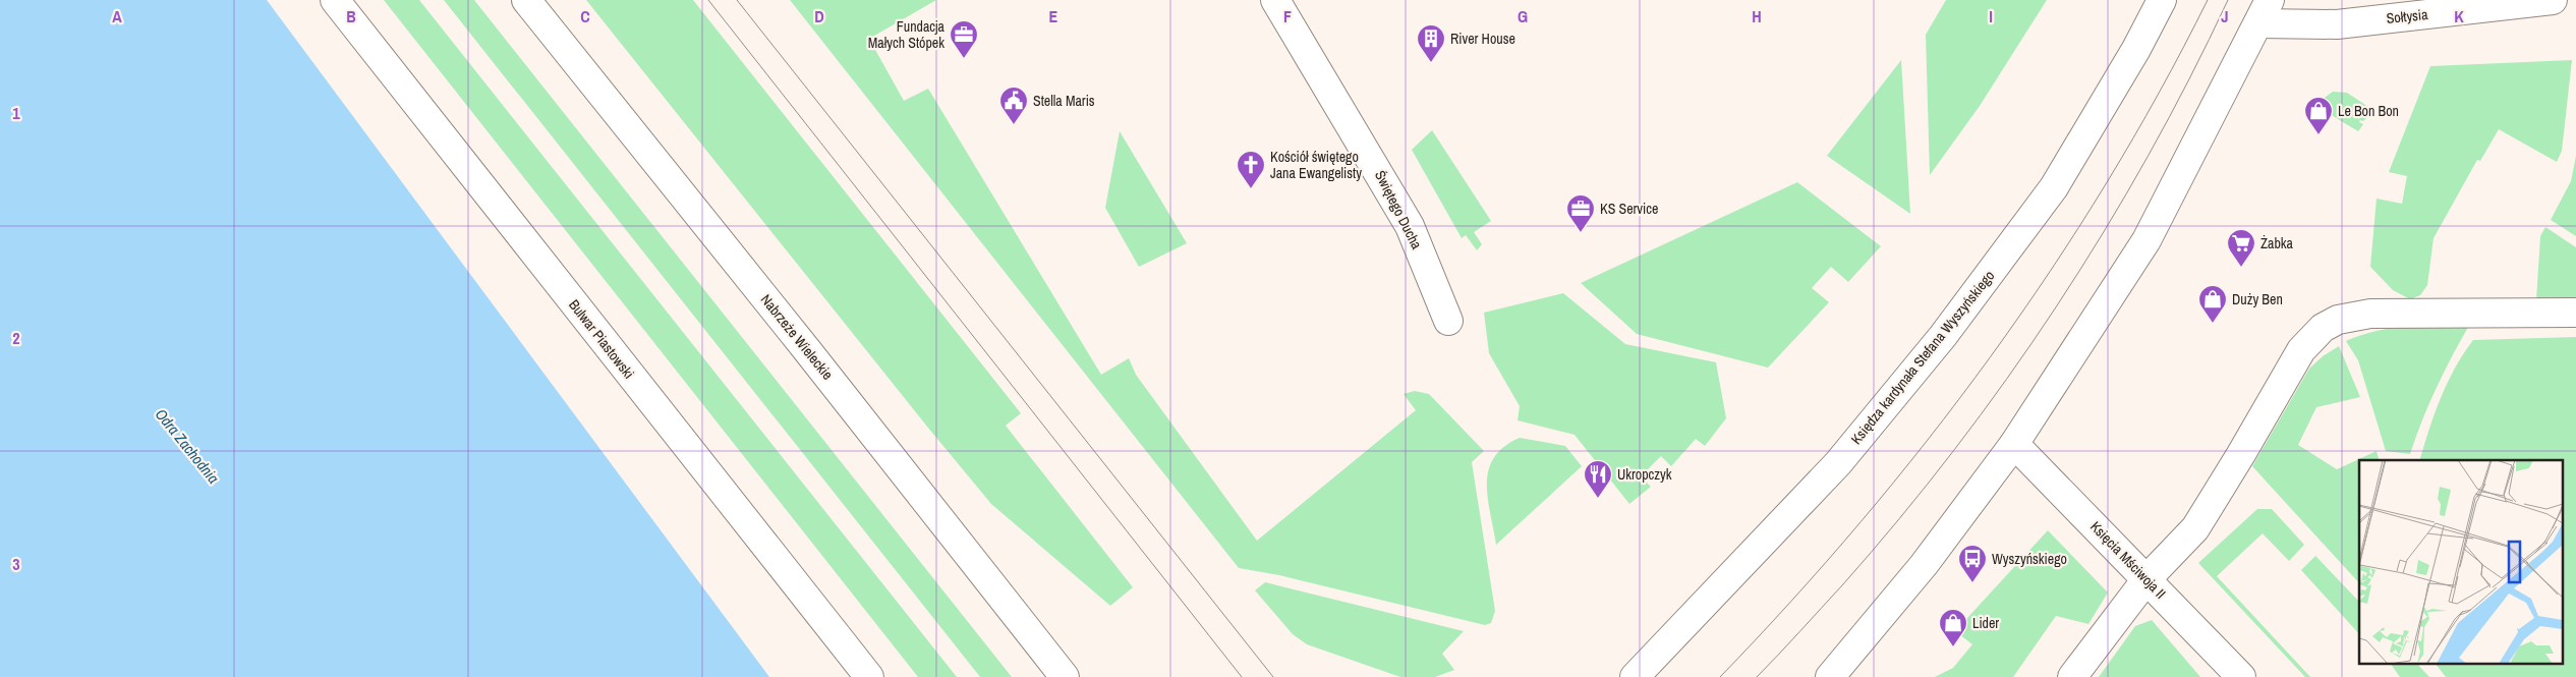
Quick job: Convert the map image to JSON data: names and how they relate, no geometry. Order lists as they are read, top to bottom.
{
  "streets": {
    "street": [
      "Sołtysia",
      "Świętego Ducha",
      "Nabrzeże Wieleckie",
      "Bulwar Piastowski",
      "Księdza kardynała Stefana Wyszyńskiego",
      "Księcia Mściwoja II"
    ]
  },
  "water": ["Odra Zachodnia"],
  "places": {
    "office": ["Fundacja Małych Stópek", "KS Service"],
    "building": ["River House"],
    "public building": ["Stella Maris"],
    "shop": ["Le Bon Bon", "Duży Ben", "Lider"],
    "church": ["Kościół świętego Jana Ewangelisty"],
    "supermarket": ["Żabka"],
    "restaurant": ["Ukropczyk"],
    "bus stop": ["Wyszyńskiego"]
  },
  "grid": {
    "columns": [
      "A",
      "B",
      "C",
      "D",
      "E",
      "F",
      "G",
      "H",
      "I",
      "J",
      "K"
    ],
    "rows": ["1", "2", "3"]
  }
}
